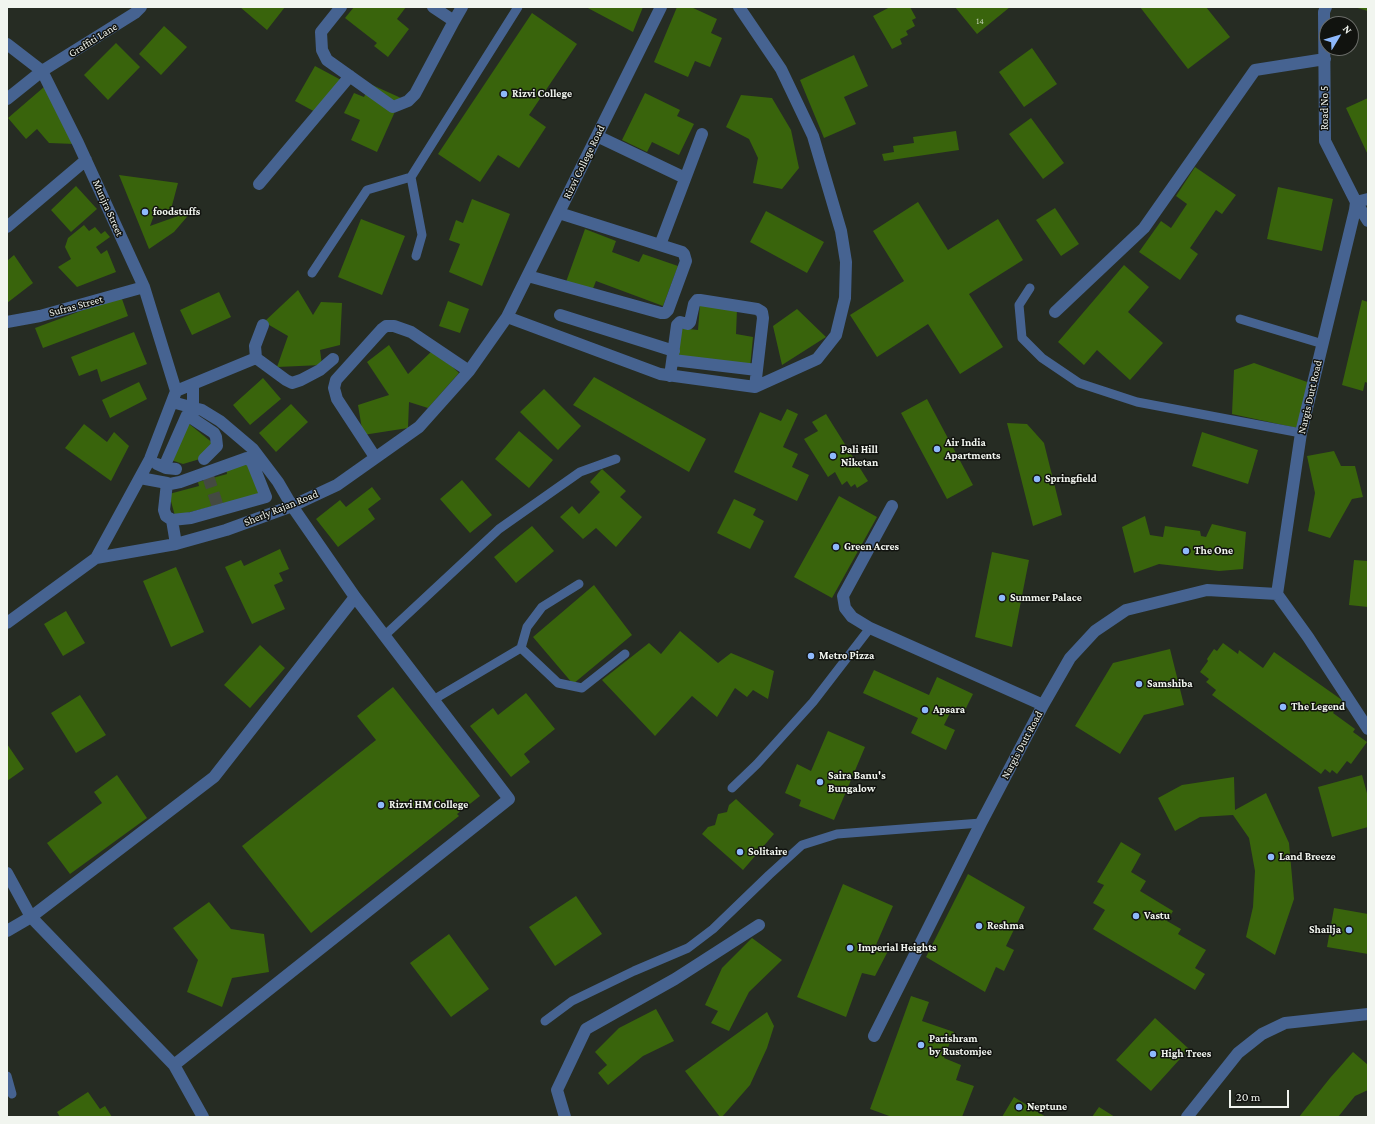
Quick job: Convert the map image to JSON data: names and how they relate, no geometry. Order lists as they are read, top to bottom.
{
  "streets": {
    "street": [
      "Graffiti Lane",
      "Road No 5",
      "Rizvi College Road",
      "Munjra Street",
      "Sufras Street",
      "Nargis Dutt Road",
      "Sherly Rajan Road"
    ]
  },
  "crossings": [
    ["Graffiti Lane", "Munjra Street"],
    ["Road No 5", "Nargis Dutt Road"],
    ["Rizvi College Road", "Sherly Rajan Road"],
    ["Munjra Street", "Sufras Street"]
  ],
  "places": [
    "Rizvi College",
    "foodstuffs",
    "Air India Apartments",
    "Pali Hill Niketan",
    "Springfield",
    "Green Acres",
    "The One",
    "Summer Palace",
    "Metro Pizza",
    "Samshiba",
    "The Legend",
    "Apsara",
    "Saira Banu's Bungalow",
    "Rizvi HM College",
    "Solitaire",
    "Land Breeze",
    "Vastu",
    "Reshma",
    "Shailja",
    "Imperial Heights",
    "Parishram by Rustomjee",
    "High Trees",
    "Neptune"
  ],
  "house_numbers": ["14"],
  "scale_bar": "20 m",
  "north": "top right"
}
